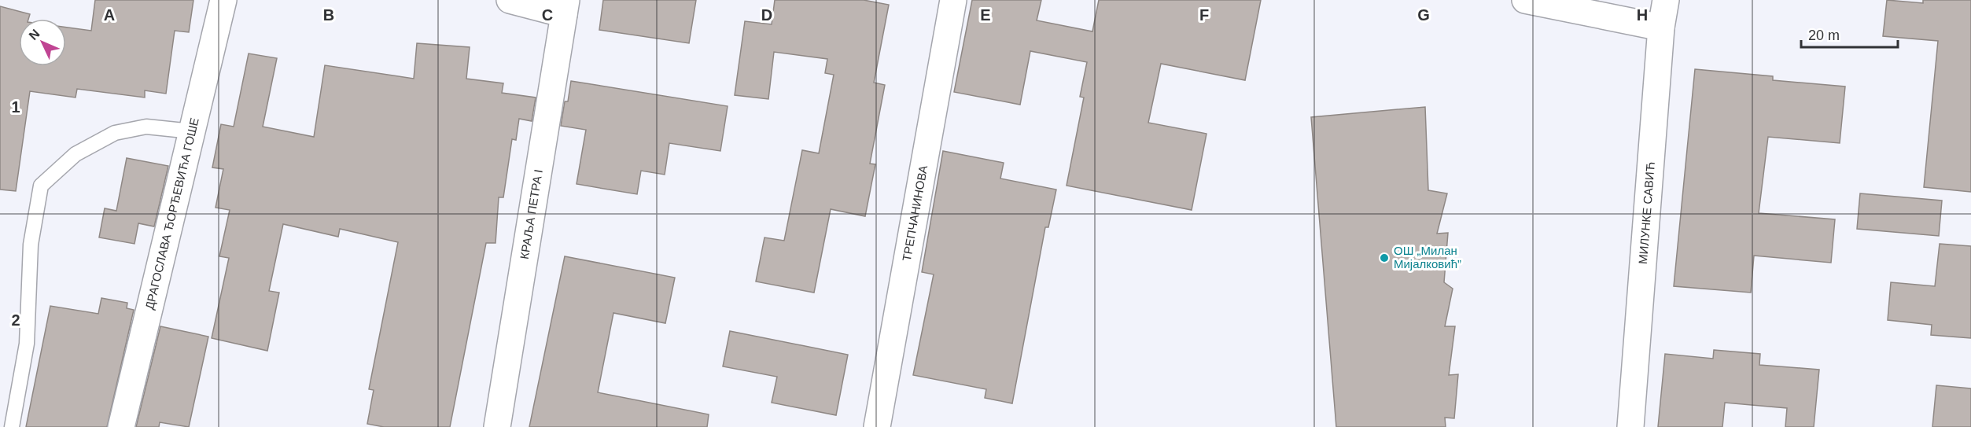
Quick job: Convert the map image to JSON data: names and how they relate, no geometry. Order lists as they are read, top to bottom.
{
  "streets": {
    "street": [
      "ДРАГОСЛАВА ЂОРЂЕВИЋА ГОШЕ",
      "МИЛУНКЕ САВИЋ",
      "КРАЉА ПЕТРА I",
      "ТРЕПЧАНИНОВА"
    ]
  },
  "places": ["ОШ „Милан Мијалковић”"],
  "scale_bar": "20 m",
  "north": "top left",
  "grid": {
    "columns": [
      "A",
      "B",
      "C",
      "D",
      "E",
      "F",
      "G",
      "H"
    ],
    "rows": ["1", "2"]
  }
}
